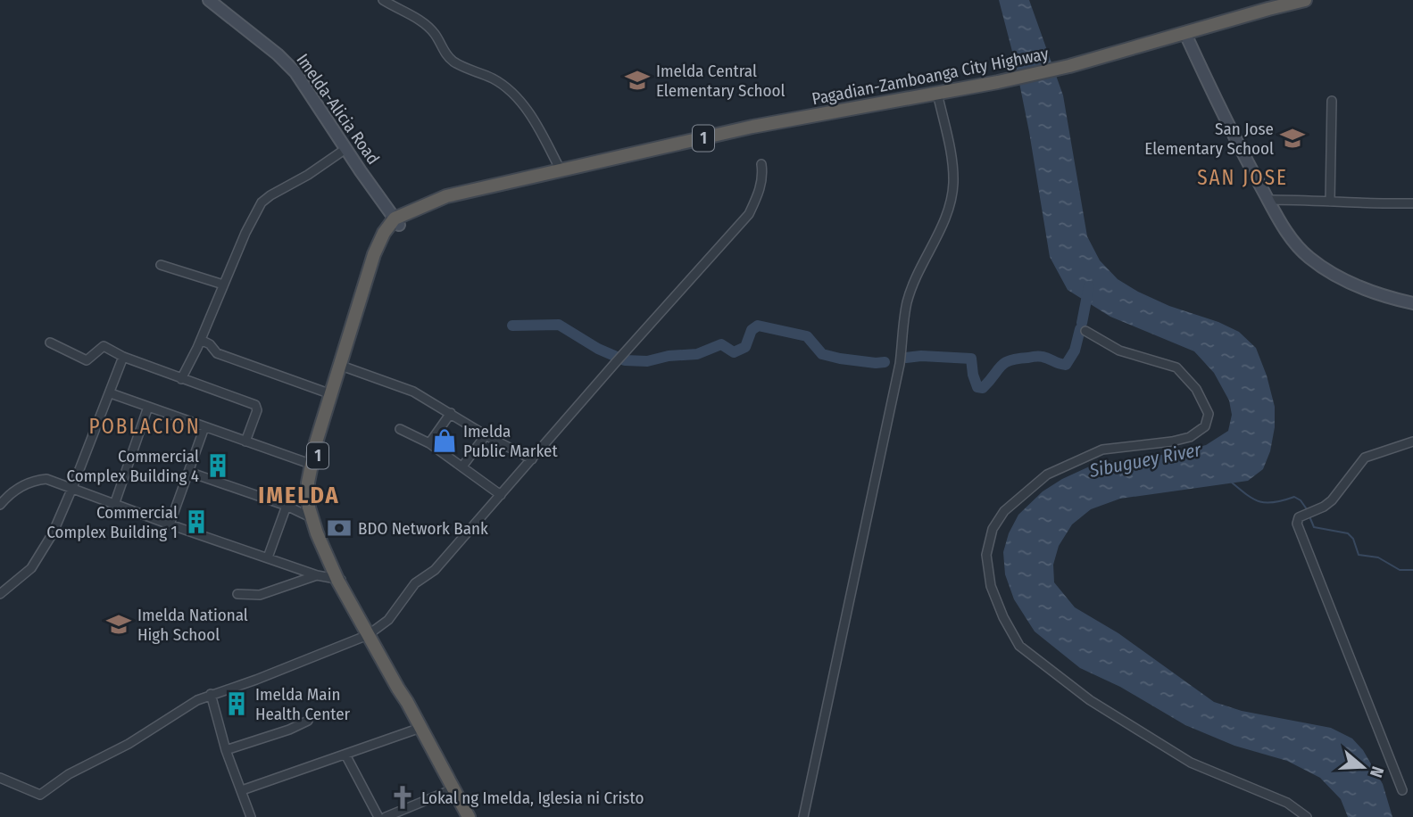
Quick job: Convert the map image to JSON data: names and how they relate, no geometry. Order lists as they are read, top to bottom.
{
  "streets": {
    "highway": ["Pagadian-Zamboanga City Highway", "1"],
    "main road": ["Imelda-Alicia Road"]
  },
  "crossings": [
    ["Pagadian-Zamboanga City Highway", "Imelda-Alicia Road"],
    ["Pagadian-Zamboanga City Highway", "1"],
    ["Imelda-Alicia Road", "1"]
  ],
  "districts": ["SAN JOSE", "POBLACION", "IMELDA"],
  "water": ["Sibuguey River"],
  "places": {
    "school or university": ["Imelda Central Elementary School", "San Jose Elementary School", "Imelda National High School"],
    "shop": ["Imelda Public Market"],
    "building": ["Commercial Complex Building 4", "Commercial Complex Building 1", "Imelda Main Health Center"],
    "bank": ["BDO Network Bank"],
    "church": ["Lokal ng Imelda, Iglesia ni Cristo"]
  },
  "north": "right"
}
